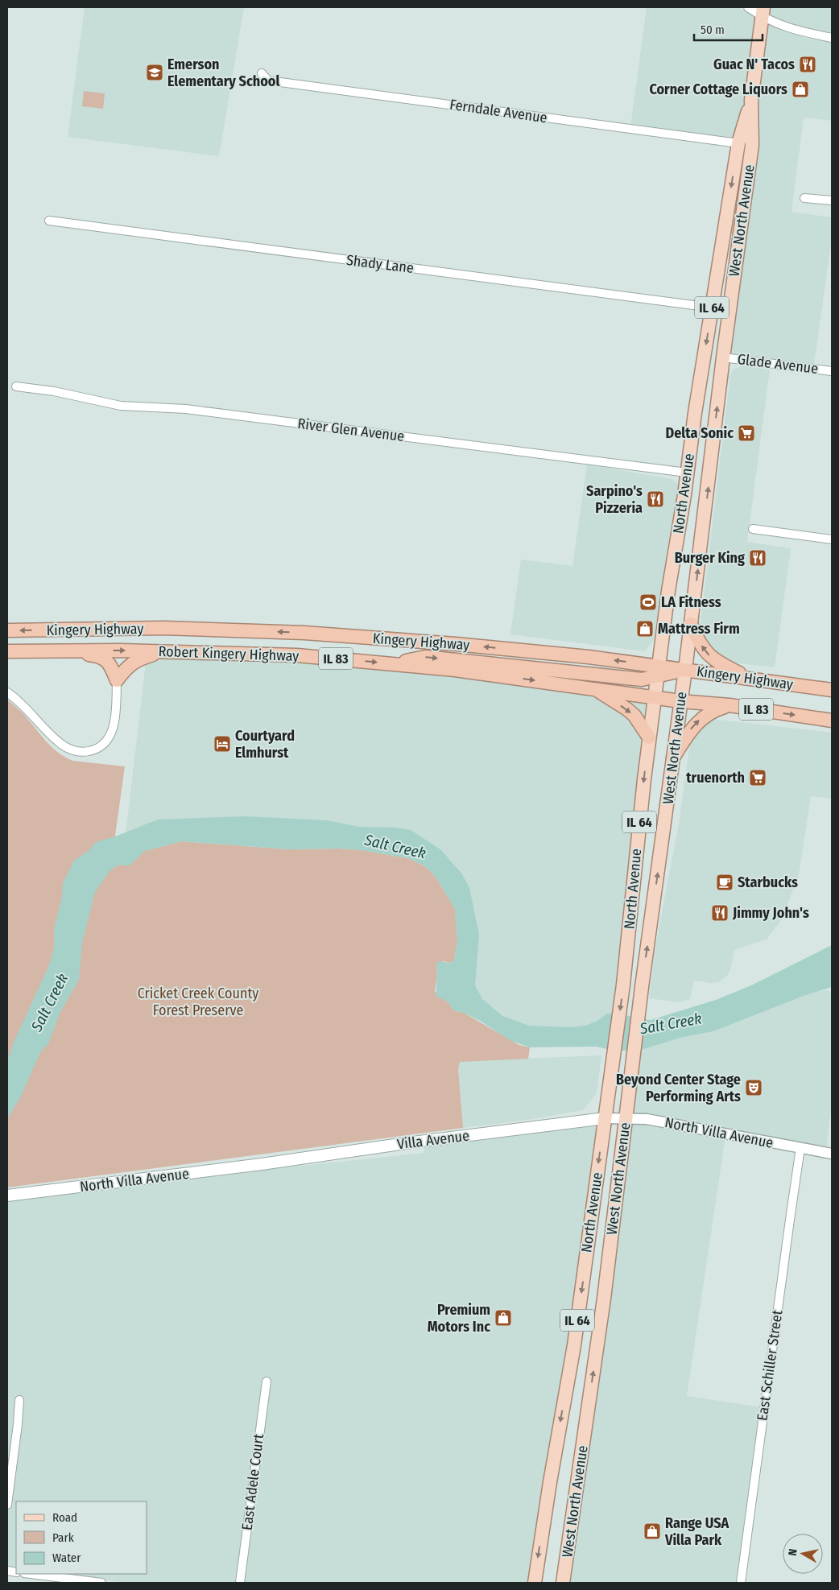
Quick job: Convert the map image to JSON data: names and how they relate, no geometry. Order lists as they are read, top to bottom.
{
  "streets": {
    "highway": ["Kingery Highway", "Robert Kingery Highway", "IL 83"],
    "main road": [
      "West North Avenue",
      "IL 64",
      "North Avenue",
      "North Villa Avenue",
      "Villa Avenue"
    ],
    "street": [
      "Ferndale Avenue",
      "Shady Lane",
      "Glade Avenue",
      "River Glen Avenue",
      "East Schiller Street",
      "East Adele Court"
    ]
  },
  "crossings": [
    ["Ferndale Avenue", "North Avenue"],
    ["West North Avenue", "Glade Avenue"],
    ["West North Avenue", "North Avenue"],
    ["West North Avenue", "Kingery Highway"],
    ["West North Avenue", "North Villa Avenue"],
    ["Shady Lane", "North Avenue"],
    ["River Glen Avenue", "North Avenue"],
    ["North Avenue", "Kingery Highway"],
    ["North Avenue", "North Villa Avenue"],
    ["North Avenue", "Villa Avenue"],
    ["Kingery Highway", "Robert Kingery Highway"],
    ["North Villa Avenue", "Villa Avenue"],
    ["North Villa Avenue", "East Schiller Street"]
  ],
  "one_way": ["West North Avenue", "North Avenue"],
  "water": ["Salt Creek"],
  "parks": ["Cricket Creek County Forest Preserve"],
  "places": {
    "restaurant": [
      "Guac N' Tacos",
      "Sarpino's Pizzeria",
      "Burger King",
      "Jimmy John's"
    ],
    "school or university": ["Emerson Elementary School"],
    "shop": [
      "Corner Cottage Liquors",
      "Mattress Firm",
      "Premium Motors Inc",
      "Range USA Villa Park"
    ],
    "supermarket": ["Delta Sonic", "truenorth"],
    "sports": ["LA Fitness"],
    "hotel": ["Courtyard Elmhurst"],
    "cafe": ["Starbucks"],
    "theatre": ["Beyond Center Stage Performing Arts"]
  },
  "legend": ["Road", "Park", "Water"],
  "scale_bar": "50 m",
  "north": "left"
}
